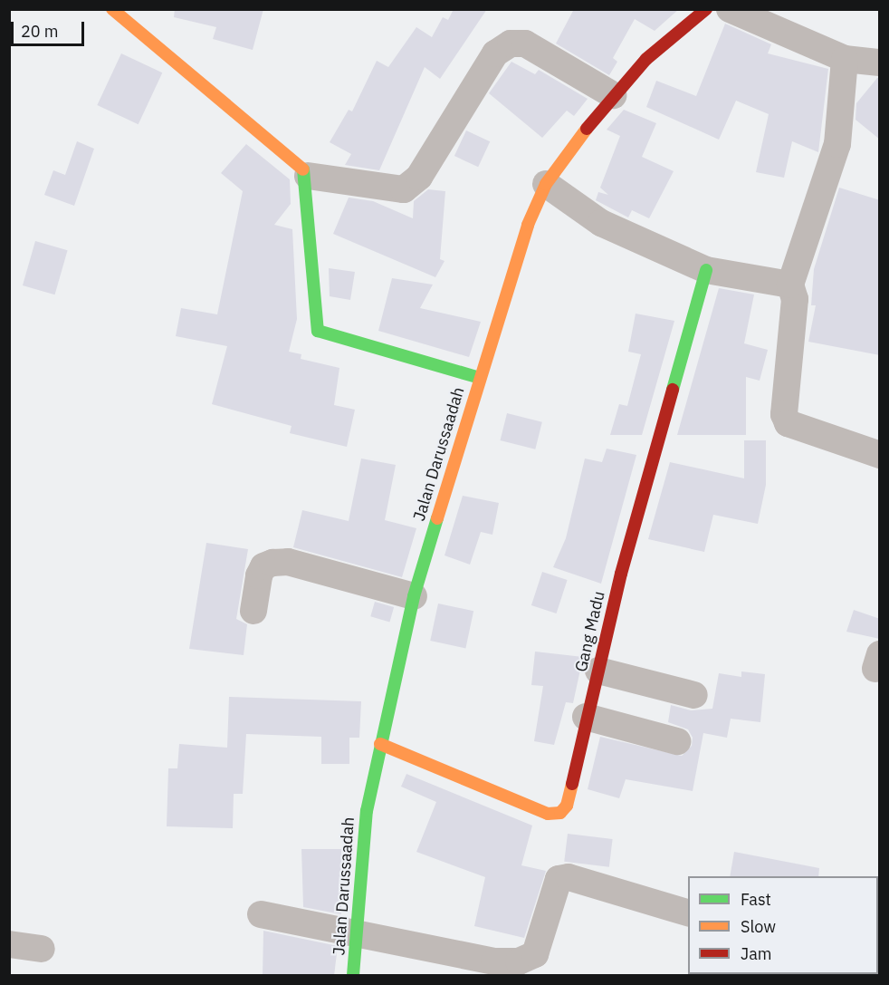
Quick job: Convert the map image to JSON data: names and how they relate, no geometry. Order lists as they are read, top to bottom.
{
  "streets": {
    "street": ["Jalan Darussaadah", "Gang Madu"]
  },
  "crossings": [
    ["Jalan Darussaadah", "Gang Madu"]
  ],
  "legend": ["Fast", "Slow", "Jam"],
  "scale_bar": "20 m"
}
